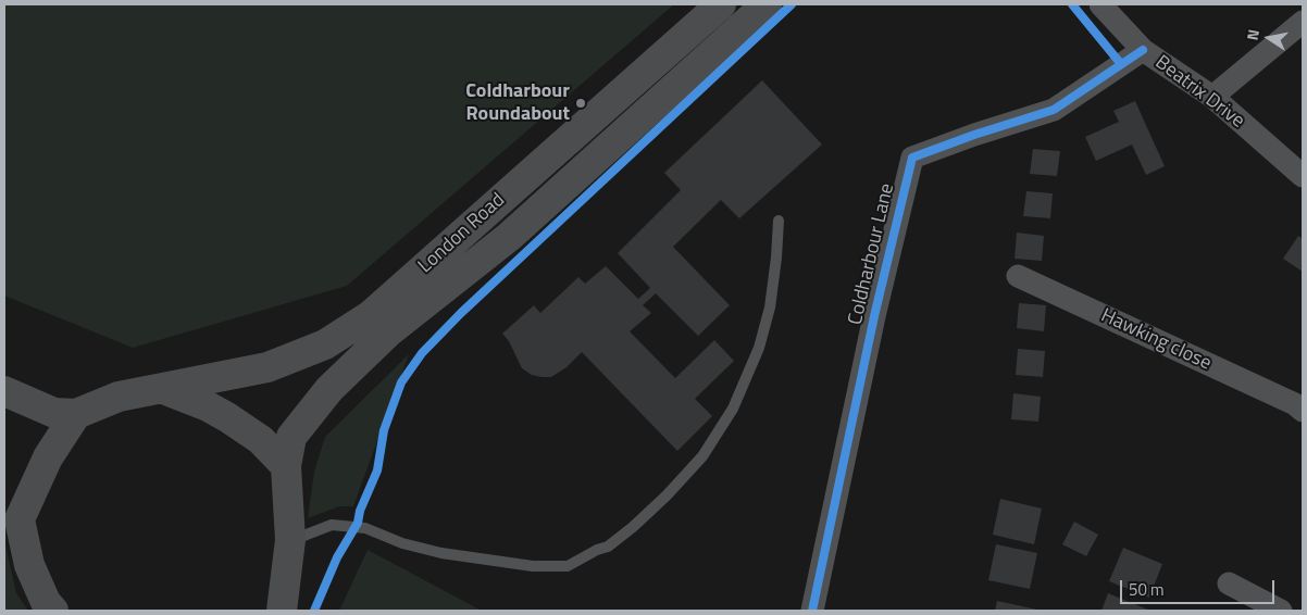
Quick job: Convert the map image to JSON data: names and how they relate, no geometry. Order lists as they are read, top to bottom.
{
  "streets": {
    "main road": ["London Road"],
    "street": ["Beatrix Drive", "Coldharbour Lane", "Hawking close"]
  },
  "crossings": [
    ["Beatrix Drive", "Coldharbour Lane"]
  ],
  "places": ["Coldharbour Roundabout"],
  "scale_bar": "50 m",
  "north": "left"
}
